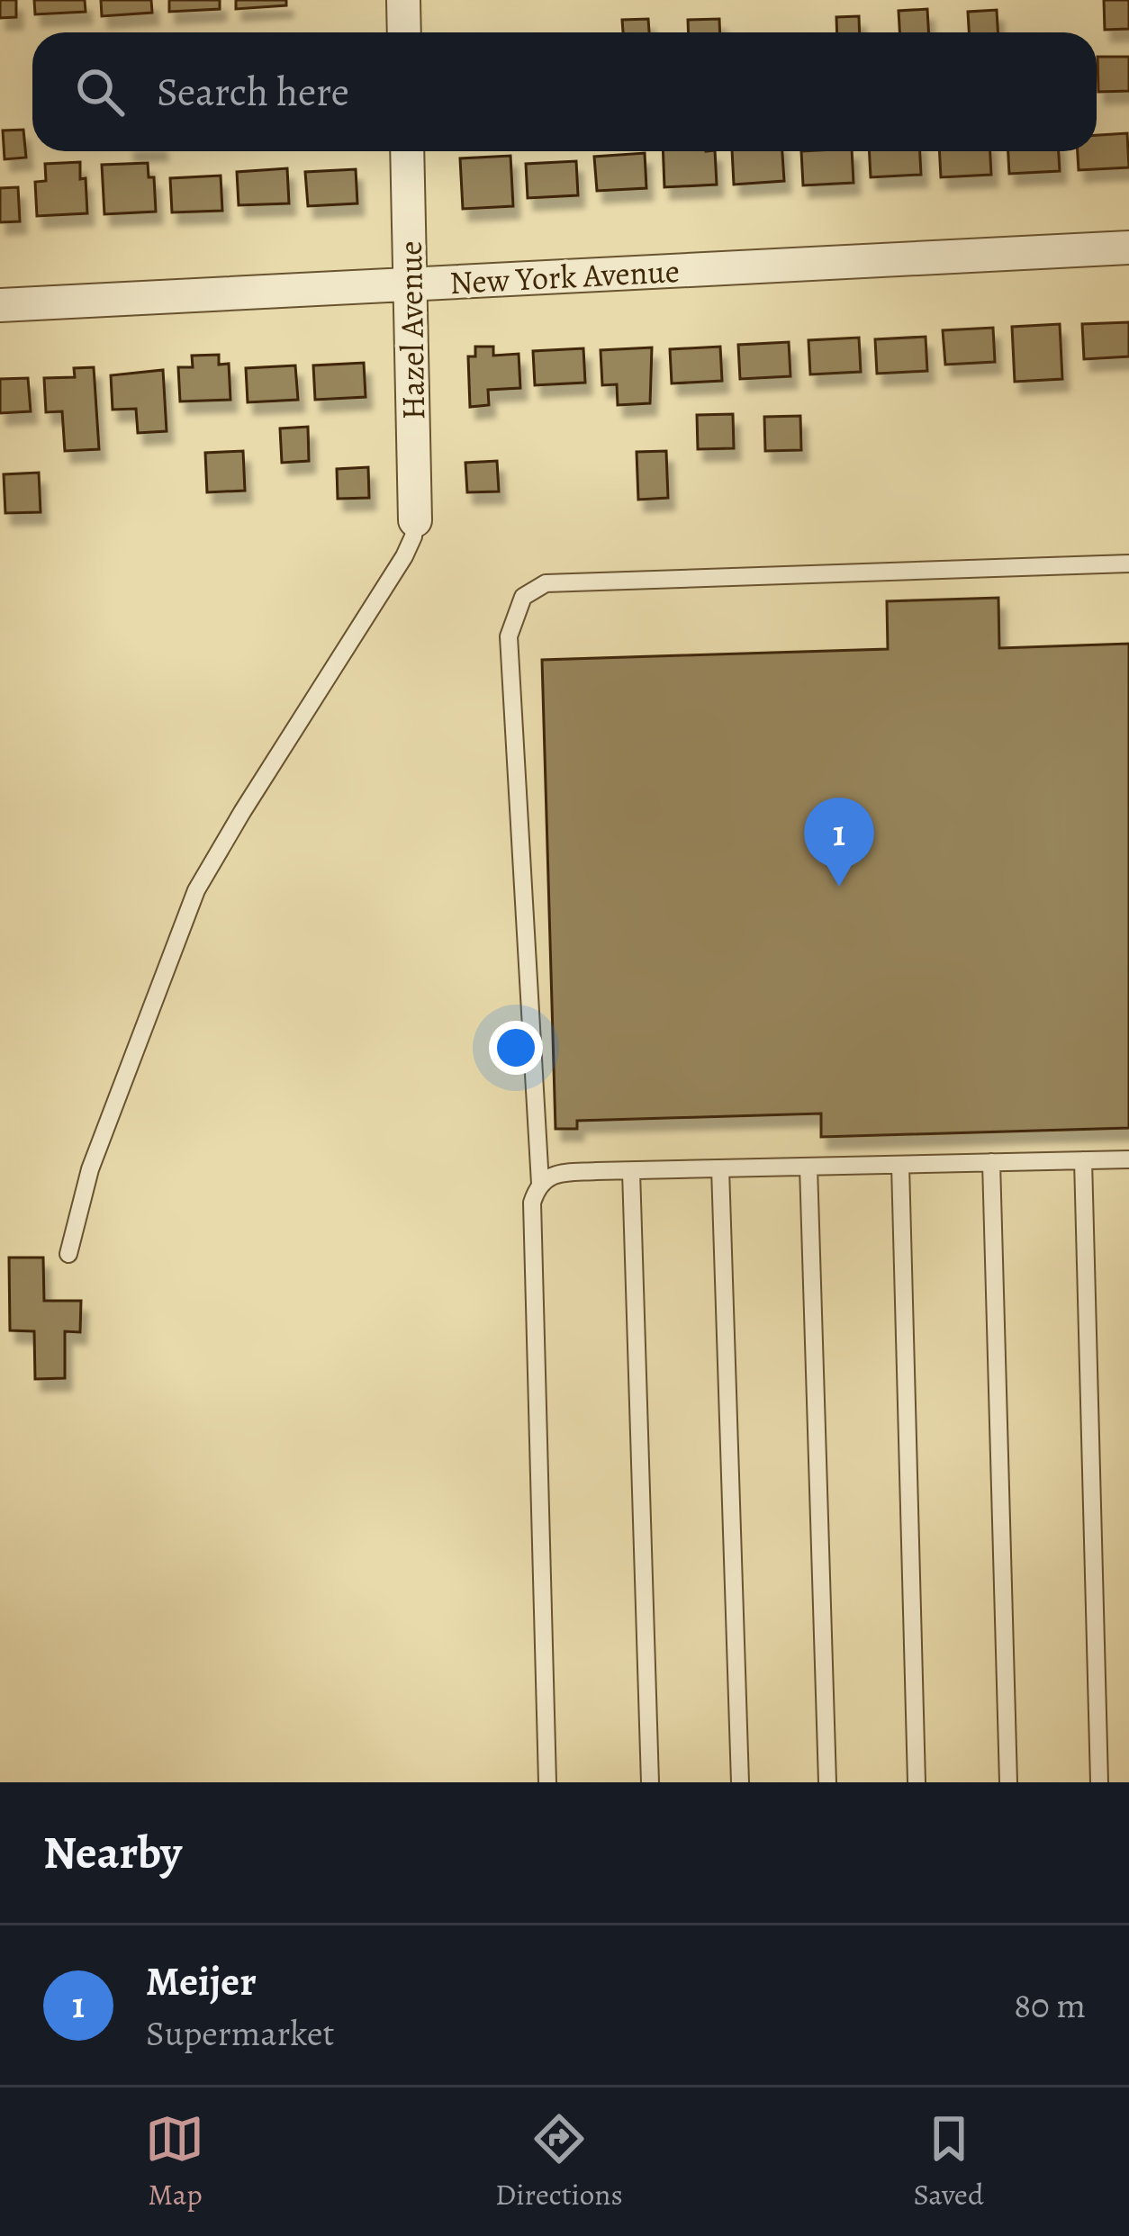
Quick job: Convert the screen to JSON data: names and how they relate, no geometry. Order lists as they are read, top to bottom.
{
  "streets": {
    "street": ["New York Avenue", "Hazel Avenue"]
  },
  "crossings": [
    ["New York Avenue", "Hazel Avenue"]
  ],
  "page": {
    "search": "Search here",
    "pins": "1",
    "heading": "Nearby",
    "list": [
      {
        "mark": "1",
        "name": "Meijer",
        "note": "Supermarket",
        "value": "80 m"
      }
    ],
    "nav": ["Map", "Directions", "Saved"]
  }
}
